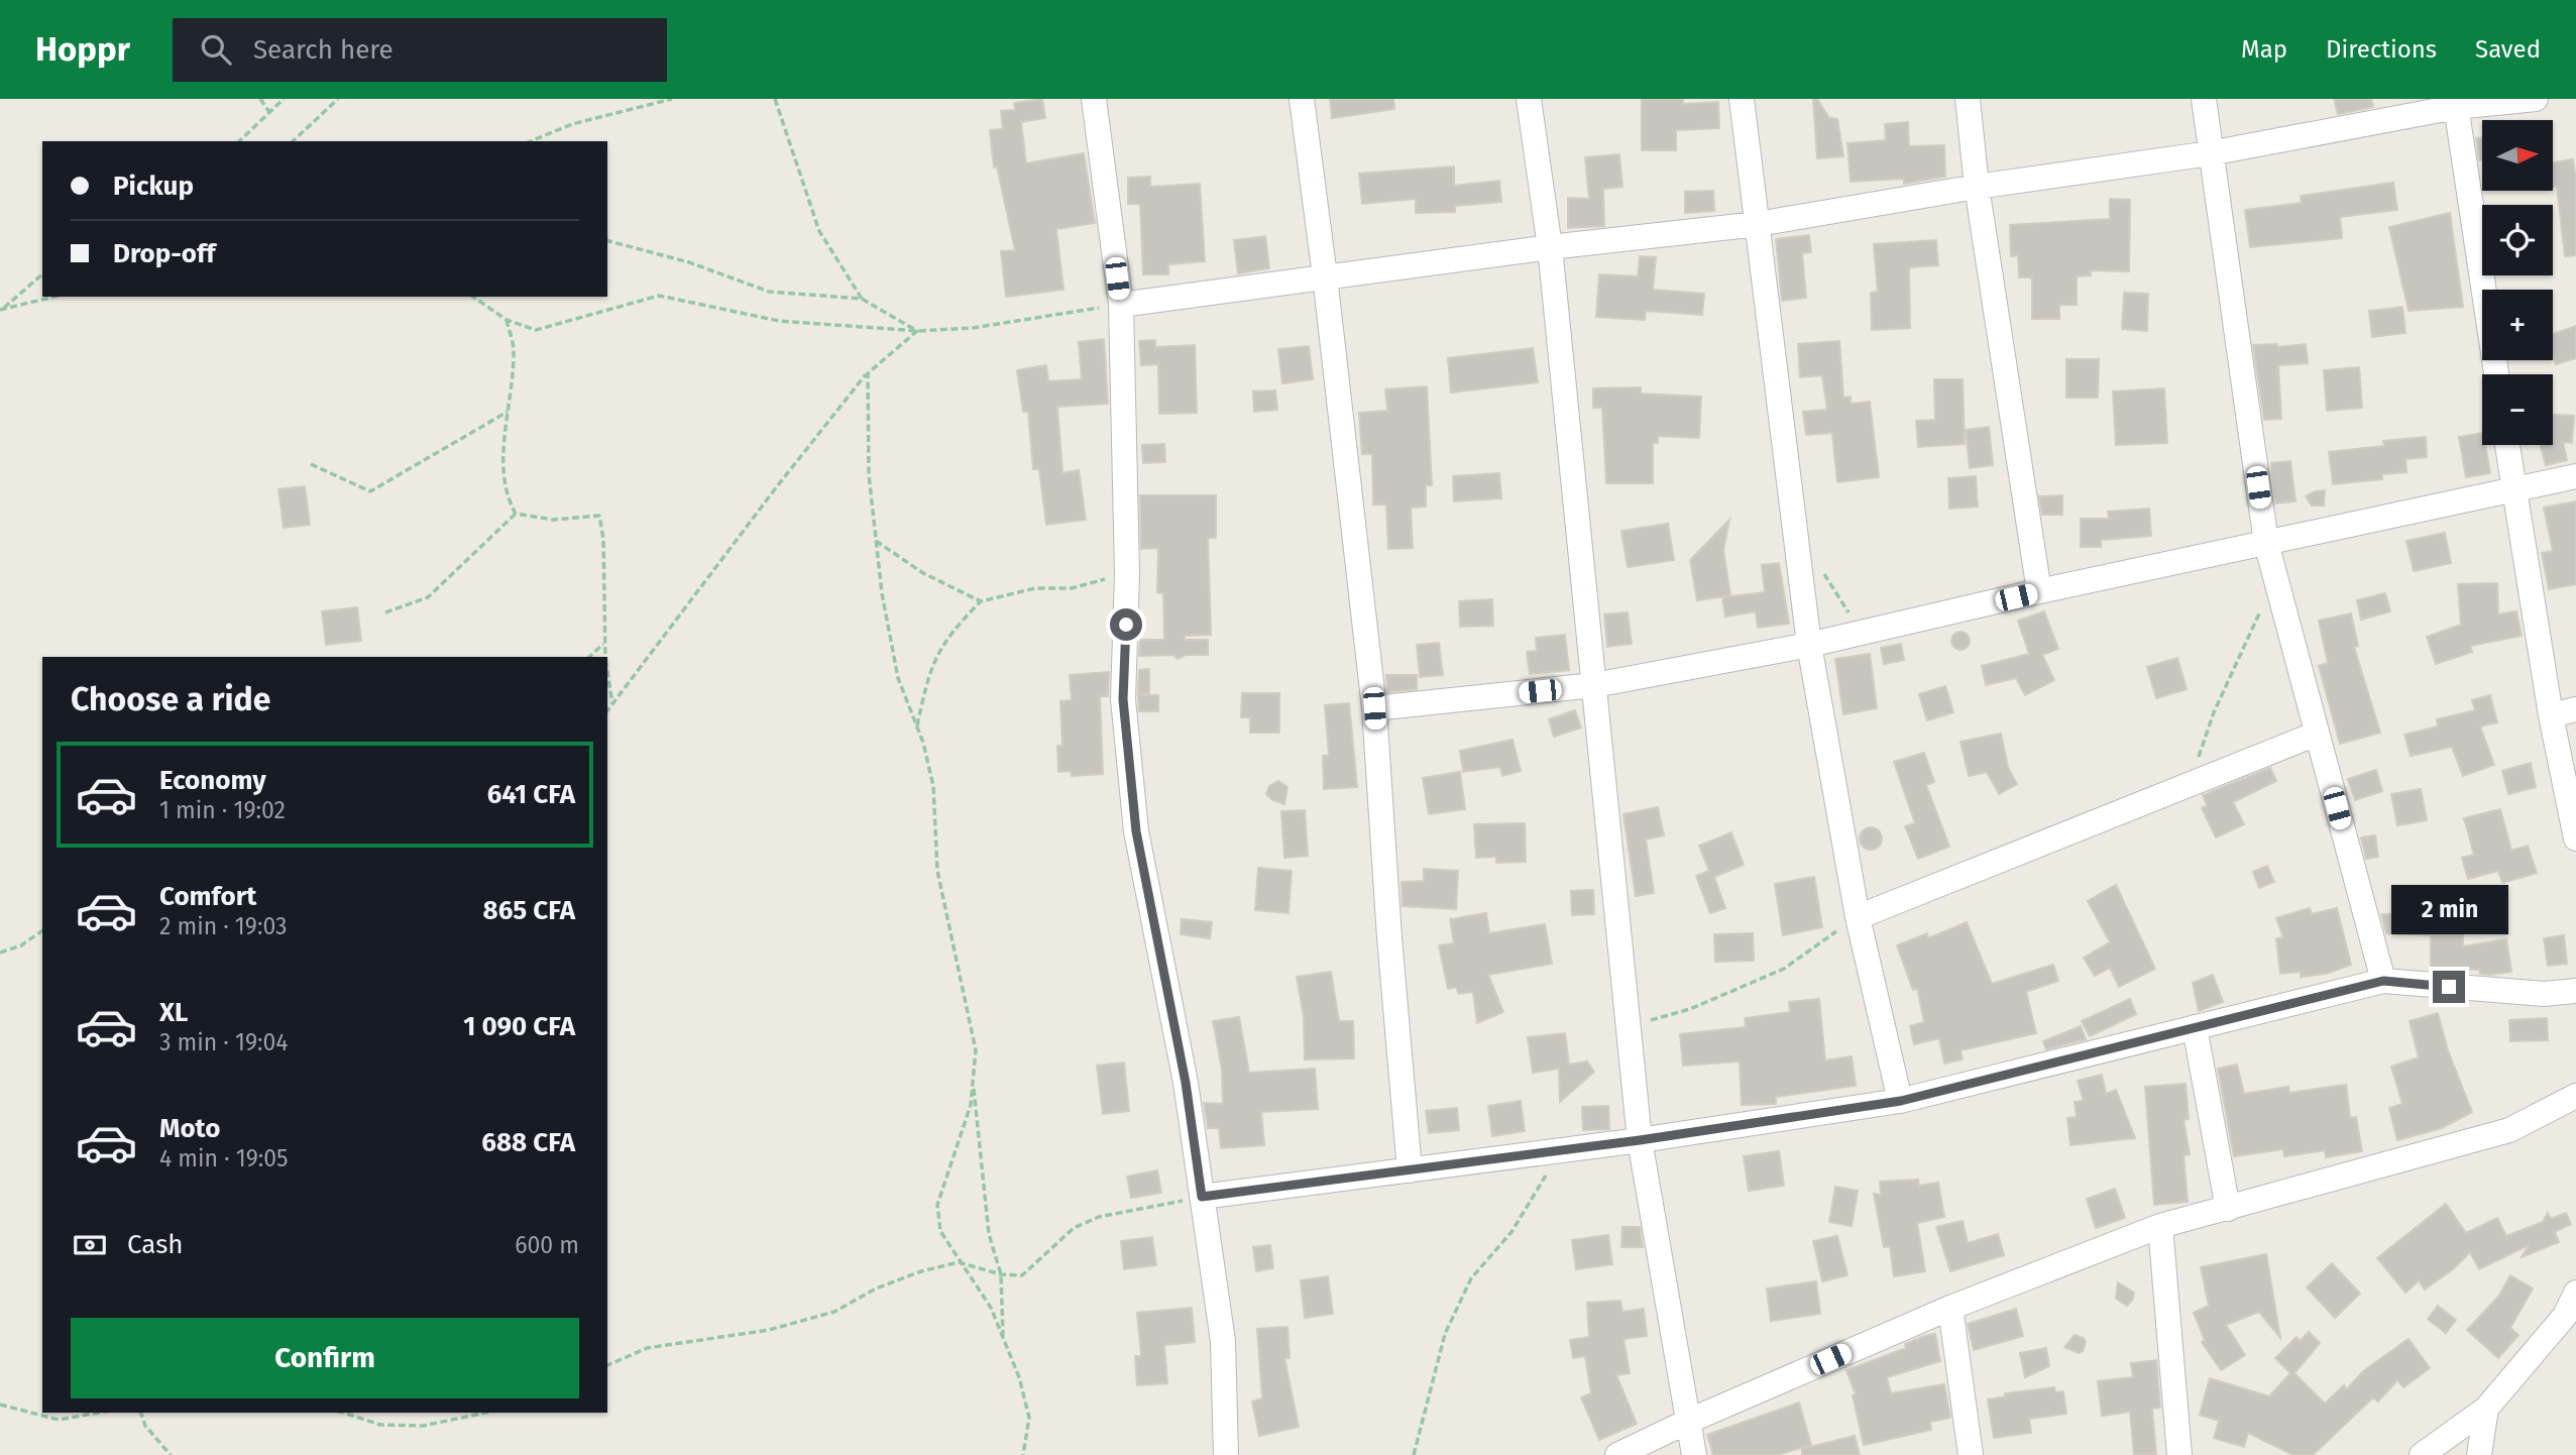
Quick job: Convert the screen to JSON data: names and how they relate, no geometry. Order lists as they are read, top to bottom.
{
  "north": "right",
  "page": {
    "header": "Hoppr",
    "search": "Search here",
    "nav": ["Map", "Directions", "Saved"],
    "map_buttons": ["+", "−"],
    "banner": ["Pickup", "Drop-off"],
    "heading": "Choose a ride",
    "list": [
      {
        "name": "Economy",
        "note": "1 min · 19:02",
        "value": "641 CFA"
      },
      {
        "name": "Comfort",
        "note": "2 min · 19:03",
        "value": "865 CFA"
      },
      {
        "name": "XL",
        "note": "3 min · 19:04",
        "value": "1 090 CFA"
      },
      {
        "name": "Moto",
        "note": "4 min · 19:05",
        "value": "688 CFA"
      }
    ],
    "bubble": "2 min",
    "pay": ["Cash", "600 m"],
    "buttons": "Confirm"
  }
}
